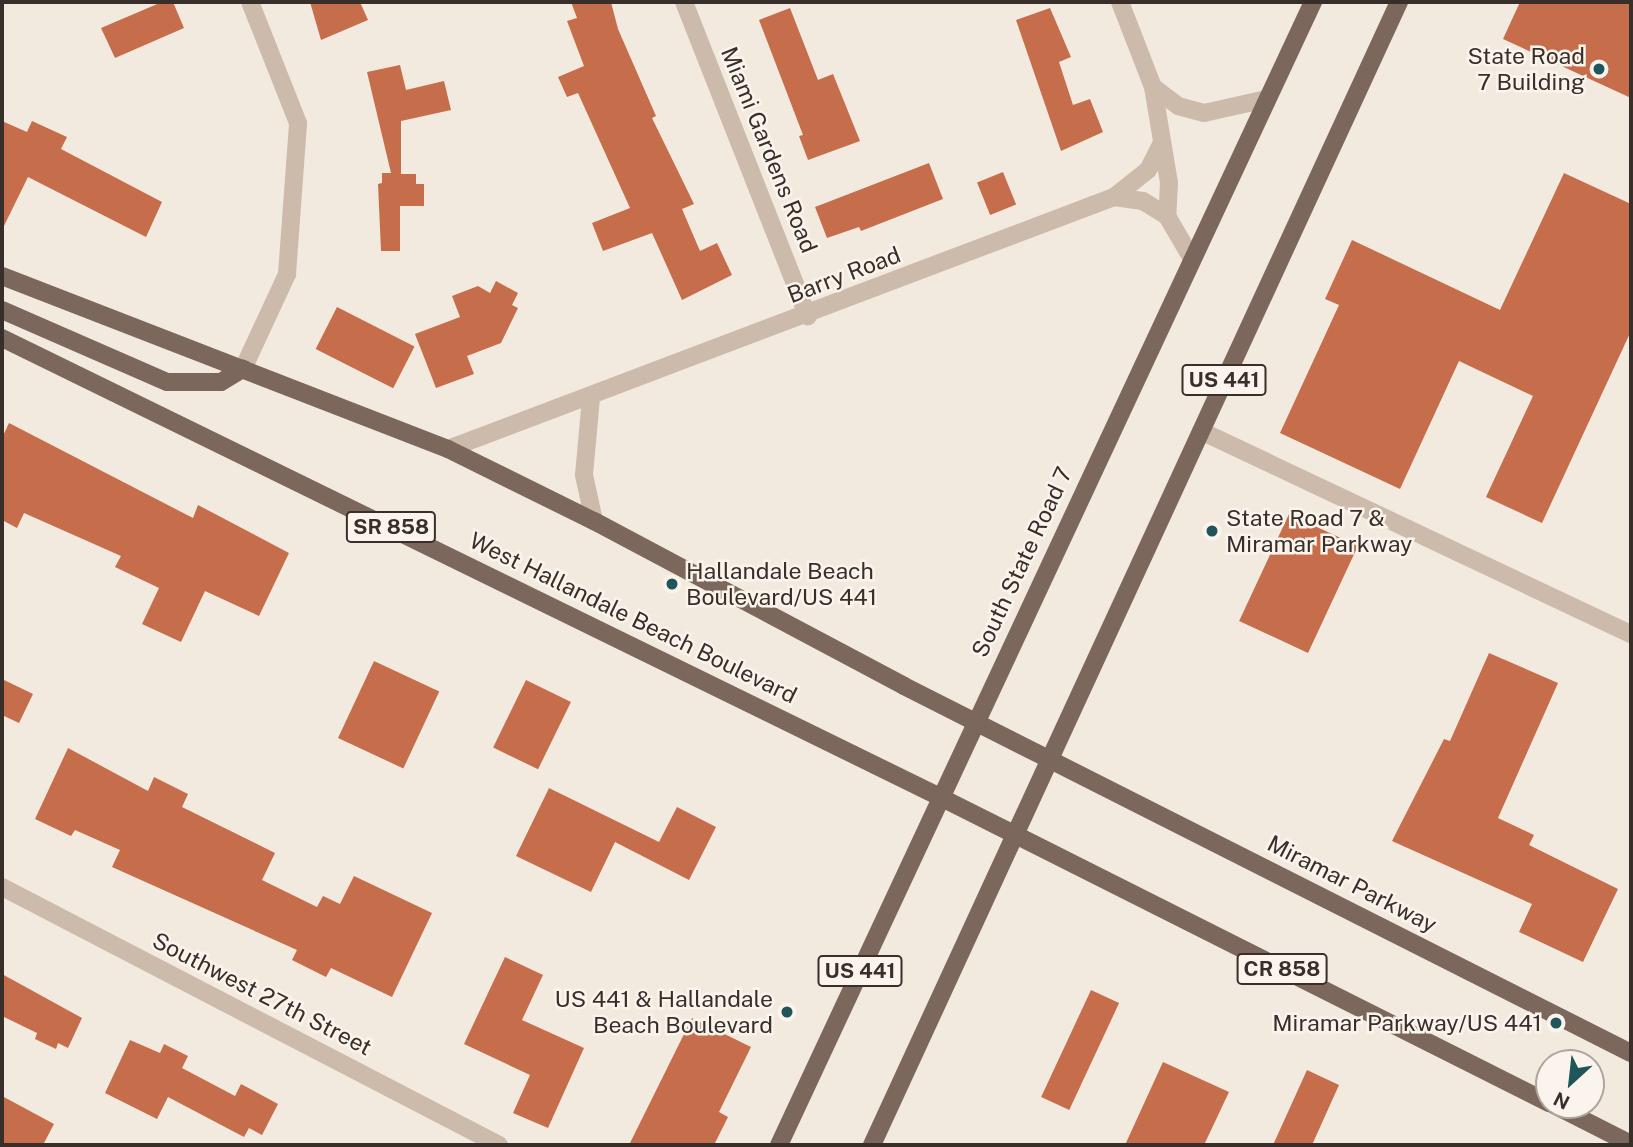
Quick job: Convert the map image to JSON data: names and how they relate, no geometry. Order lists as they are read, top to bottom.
{
  "streets": {
    "main road": [
      "US 441",
      "SR 858",
      "South State Road 7",
      "West Hallandale Beach Boulevard",
      "Miramar Parkway",
      "CR 858"
    ],
    "street": ["Miami Gardens Road", "Barry Road", "Southwest 27th Street"]
  },
  "crossings": [
    ["Miami Gardens Road", "Barry Road"],
    ["US 441", "West Hallandale Beach Boulevard"],
    ["US 441", "Miramar Parkway"],
    ["US 441", "CR 858"],
    ["South State Road 7", "West Hallandale Beach Boulevard"],
    ["West Hallandale Beach Boulevard", "CR 858"]
  ],
  "places": [
    "State Road 7 Building",
    "State Road 7 & Miramar Parkway",
    "Hallandale Beach Boulevard/US 441",
    "US 441 & Hallandale Beach Boulevard",
    "Miramar Parkway/US 441"
  ],
  "north": "bottom left"
}
